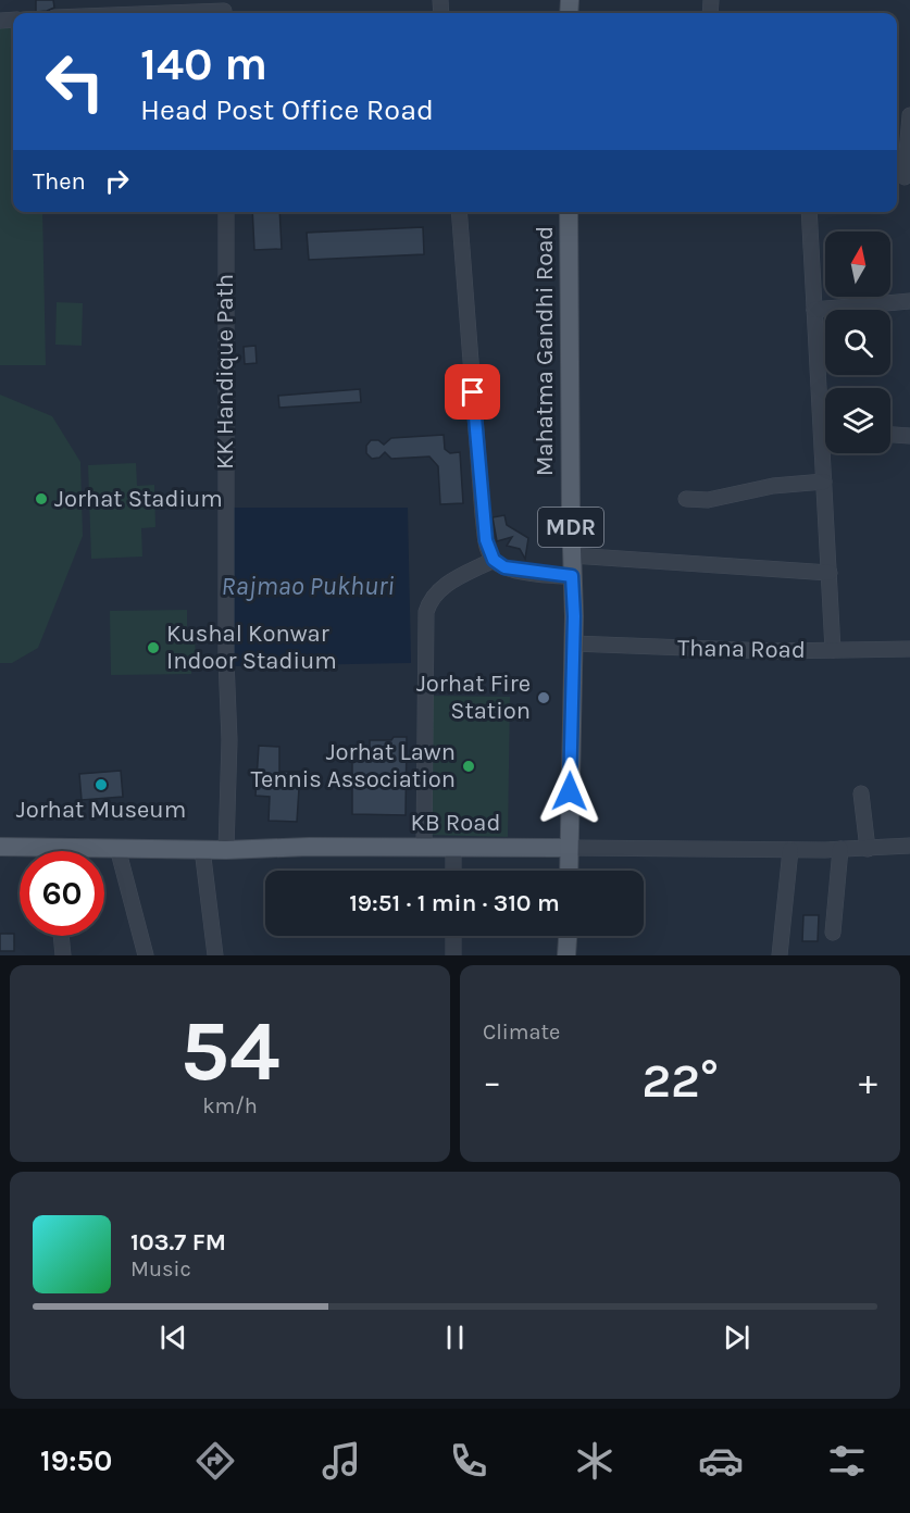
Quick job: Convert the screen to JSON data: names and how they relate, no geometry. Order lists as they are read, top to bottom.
{
  "streets": {
    "main road": ["Mahatma Gandhi Road", "MDR", "KB Road"],
    "street": ["KK Handique Path", "Thana Road"]
  },
  "crossings": [
    ["Mahatma Gandhi Road", "Thana Road"],
    ["Mahatma Gandhi Road", "KB Road"],
    ["KK Handique Path", "KB Road"]
  ],
  "water": ["Rajmao Pukhuri"],
  "places": [
    "Jorhat Stadium",
    "Kushal Konwar Indoor Stadium",
    "Jorhat Fire Station",
    "Jorhat Lawn Tennis Association",
    "Jorhat Museum"
  ],
  "north": "top",
  "page": {
    "turn": ["140 m", "Head Post Office Road"],
    "then": "Then",
    "limit": "60",
    "trip": "19:51 · 1 min · 310 m",
    "tile": [
      ["54", "km/h"],
      "Climate"
    ],
    "heat": ["−", "22°", "+"],
    "song": ["103.7 FM", "Music"],
    "tabs": "19:50"
  }
}
